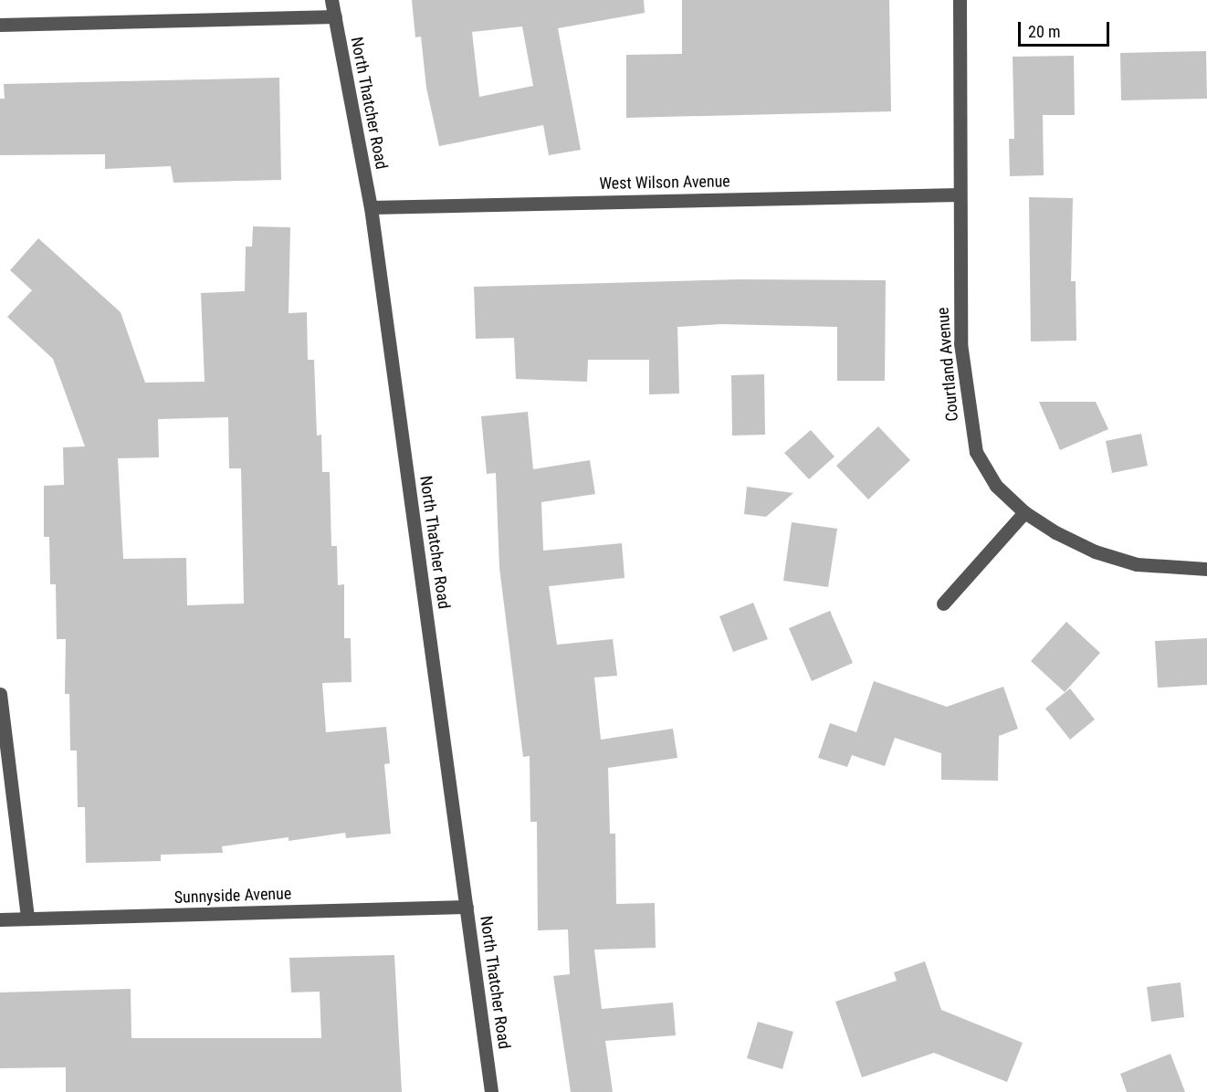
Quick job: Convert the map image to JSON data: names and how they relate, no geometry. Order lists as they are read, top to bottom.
{
  "streets": {
    "street": [
      "North Thatcher Road",
      "West Wilson Avenue",
      "Courtland Avenue",
      "Sunnyside Avenue"
    ]
  },
  "crossings": [
    ["North Thatcher Road", "West Wilson Avenue"],
    ["North Thatcher Road", "Sunnyside Avenue"],
    ["West Wilson Avenue", "Courtland Avenue"]
  ],
  "scale_bar": "20 m"
}
